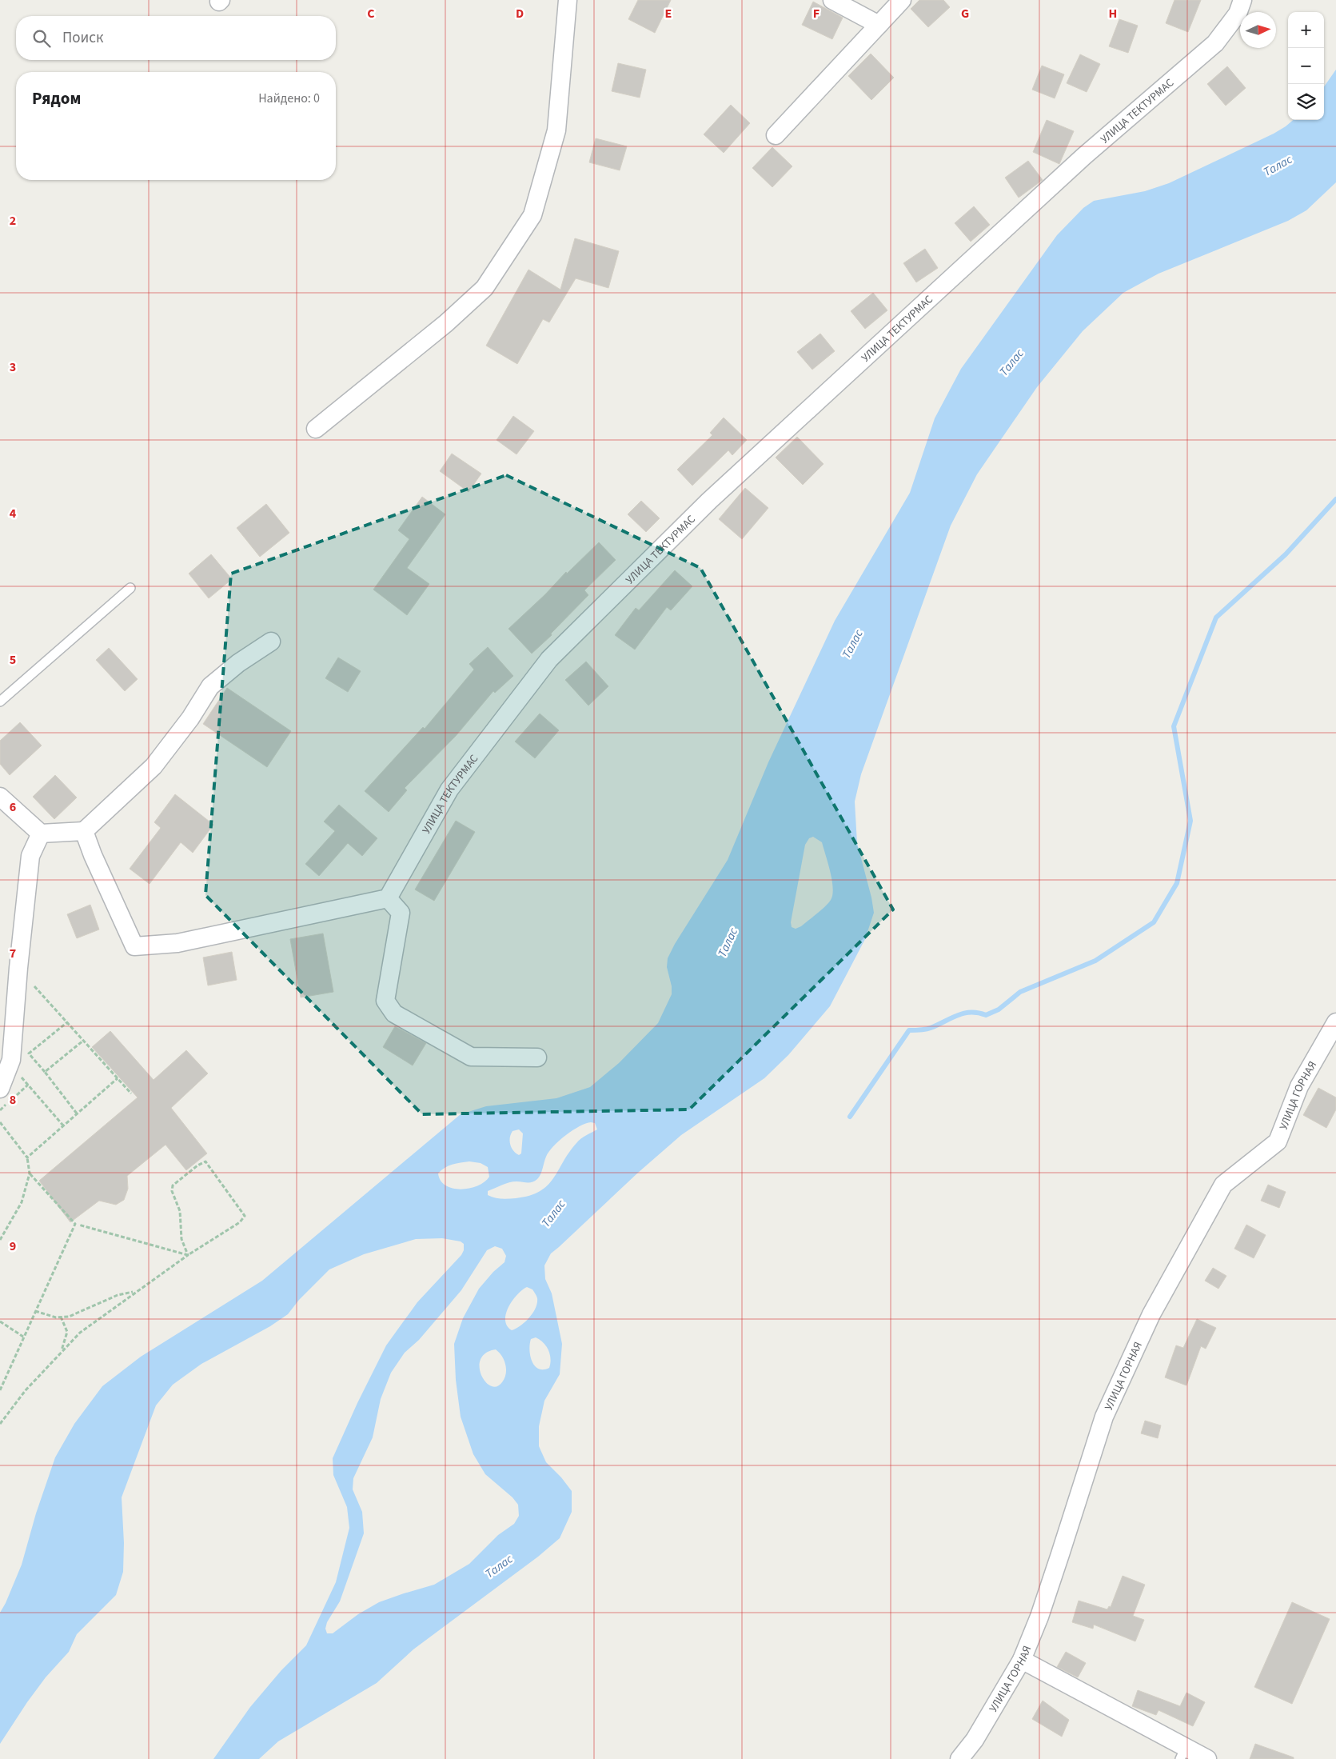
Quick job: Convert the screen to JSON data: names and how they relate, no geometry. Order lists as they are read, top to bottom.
{
  "streets": {
    "street": ["УЛИЦА ТЕКТУРМАС", "УЛИЦА ГОРНАЯ"]
  },
  "water": ["Талас"],
  "north": "right",
  "page": {
    "map_buttons": ["+", "−"],
    "search": "Поиск",
    "heading": ["Рядом", "Найдено: 0"]
  },
  "grid": {
    "columns": [
      "C",
      "D",
      "E",
      "F",
      "G",
      "H"
    ],
    "rows": [
      "2",
      "3",
      "4",
      "5",
      "6",
      "7",
      "8",
      "9"
    ]
  }
}
